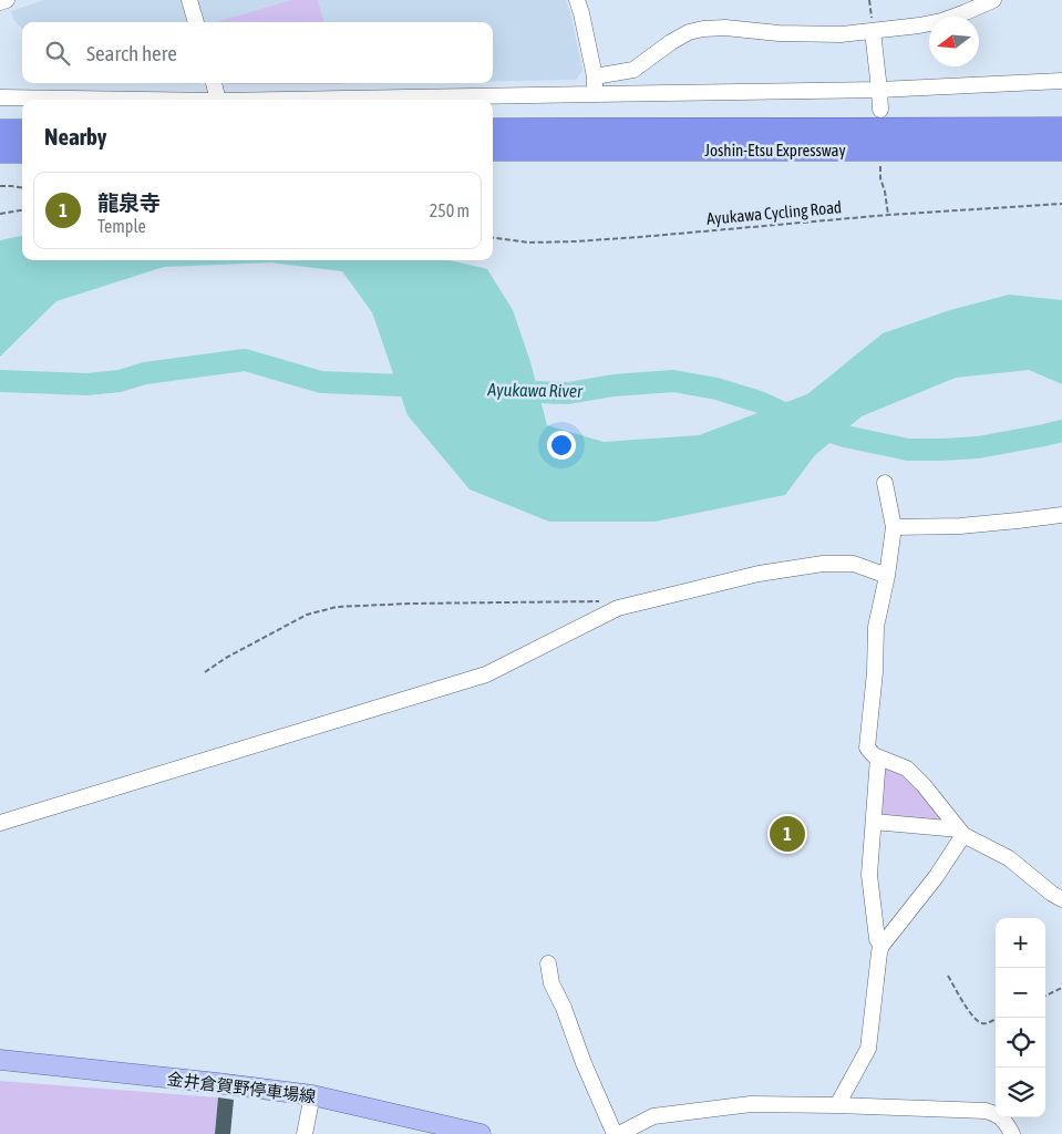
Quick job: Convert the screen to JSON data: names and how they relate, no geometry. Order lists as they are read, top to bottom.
{
  "streets": {
    "highway": ["Joshin-Etsu Expressway"],
    "main road": ["金井倉賀野停車場線"],
    "path": ["Ayukawa Cycling Road"]
  },
  "water": ["Ayukawa River"],
  "north": "left",
  "page": {
    "search": "Search here",
    "heading": "Nearby",
    "list": [
      {
        "mark": "1",
        "name": "龍泉寺",
        "note": "Temple",
        "value": "250 m"
      }
    ],
    "pins": "1",
    "map_buttons": ["+", "−"]
  }
}
